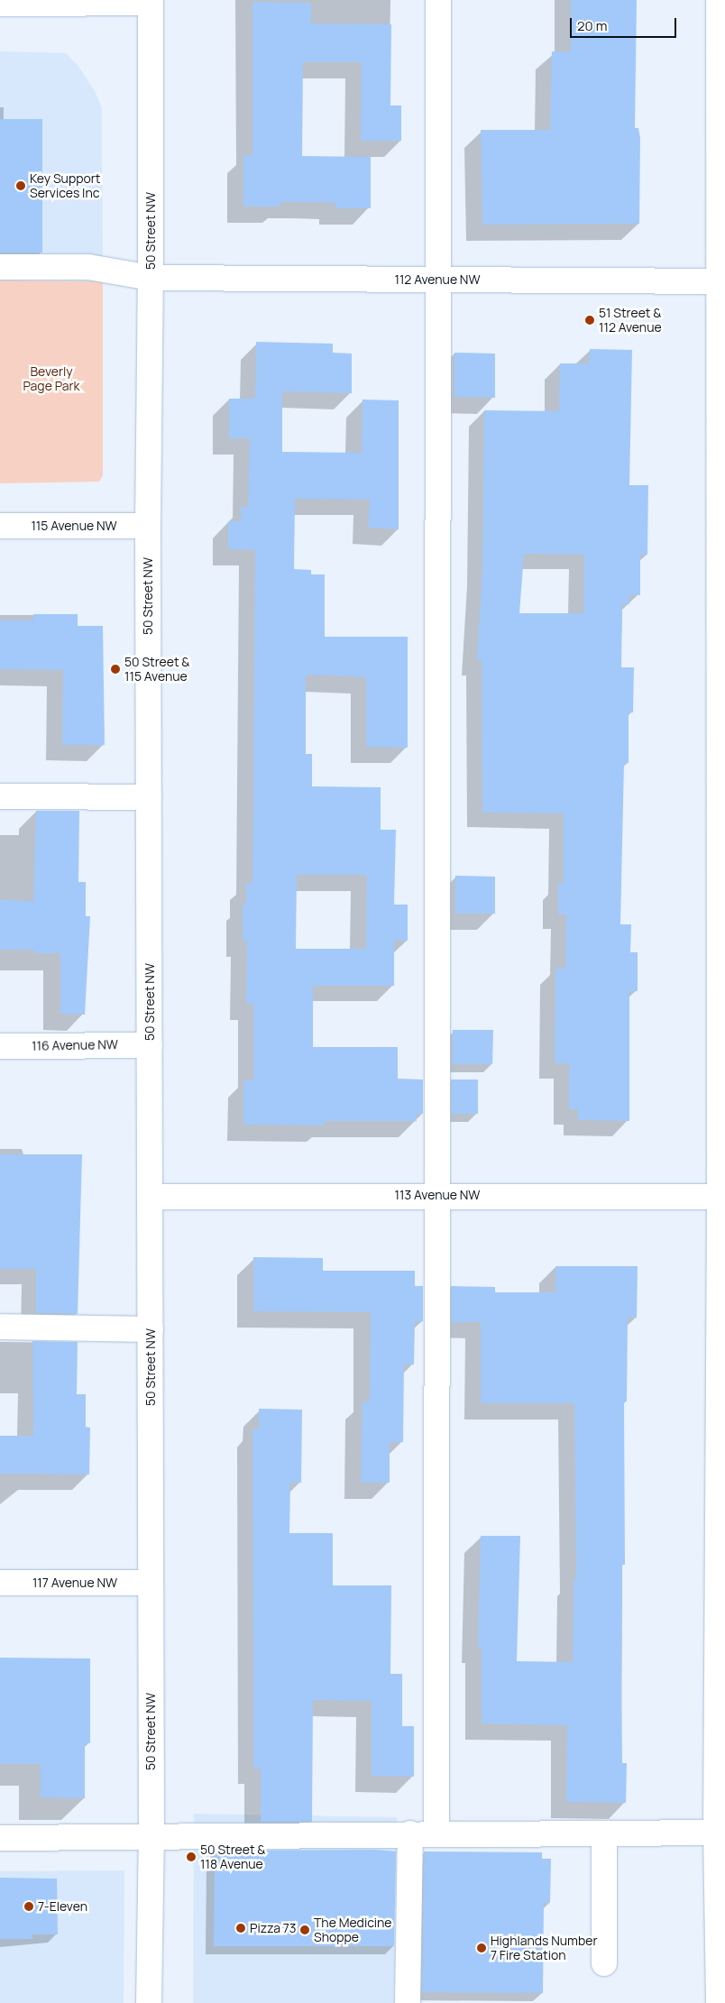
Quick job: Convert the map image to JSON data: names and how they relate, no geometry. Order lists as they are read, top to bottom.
{
  "streets": {
    "street": [
      "50 Street NW",
      "112 Avenue NW",
      "115 Avenue NW",
      "116 Avenue NW",
      "113 Avenue NW",
      "117 Avenue NW"
    ]
  },
  "crossings": [
    ["50 Street NW", "112 Avenue NW"],
    ["50 Street NW", "115 Avenue NW"],
    ["50 Street NW", "116 Avenue NW"],
    ["50 Street NW", "113 Avenue NW"],
    ["50 Street NW", "117 Avenue NW"]
  ],
  "parks": ["Beverly Page Park"],
  "places": [
    "Key Support Services Inc",
    "51 Street & 112 Avenue",
    "50 Street & 115 Avenue",
    "50 Street & 118 Avenue",
    "7-Eleven",
    "Pizza 73",
    "The Medicine Shoppe",
    "Highlands Number 7 Fire Station"
  ],
  "scale_bar": "20 m"
}
